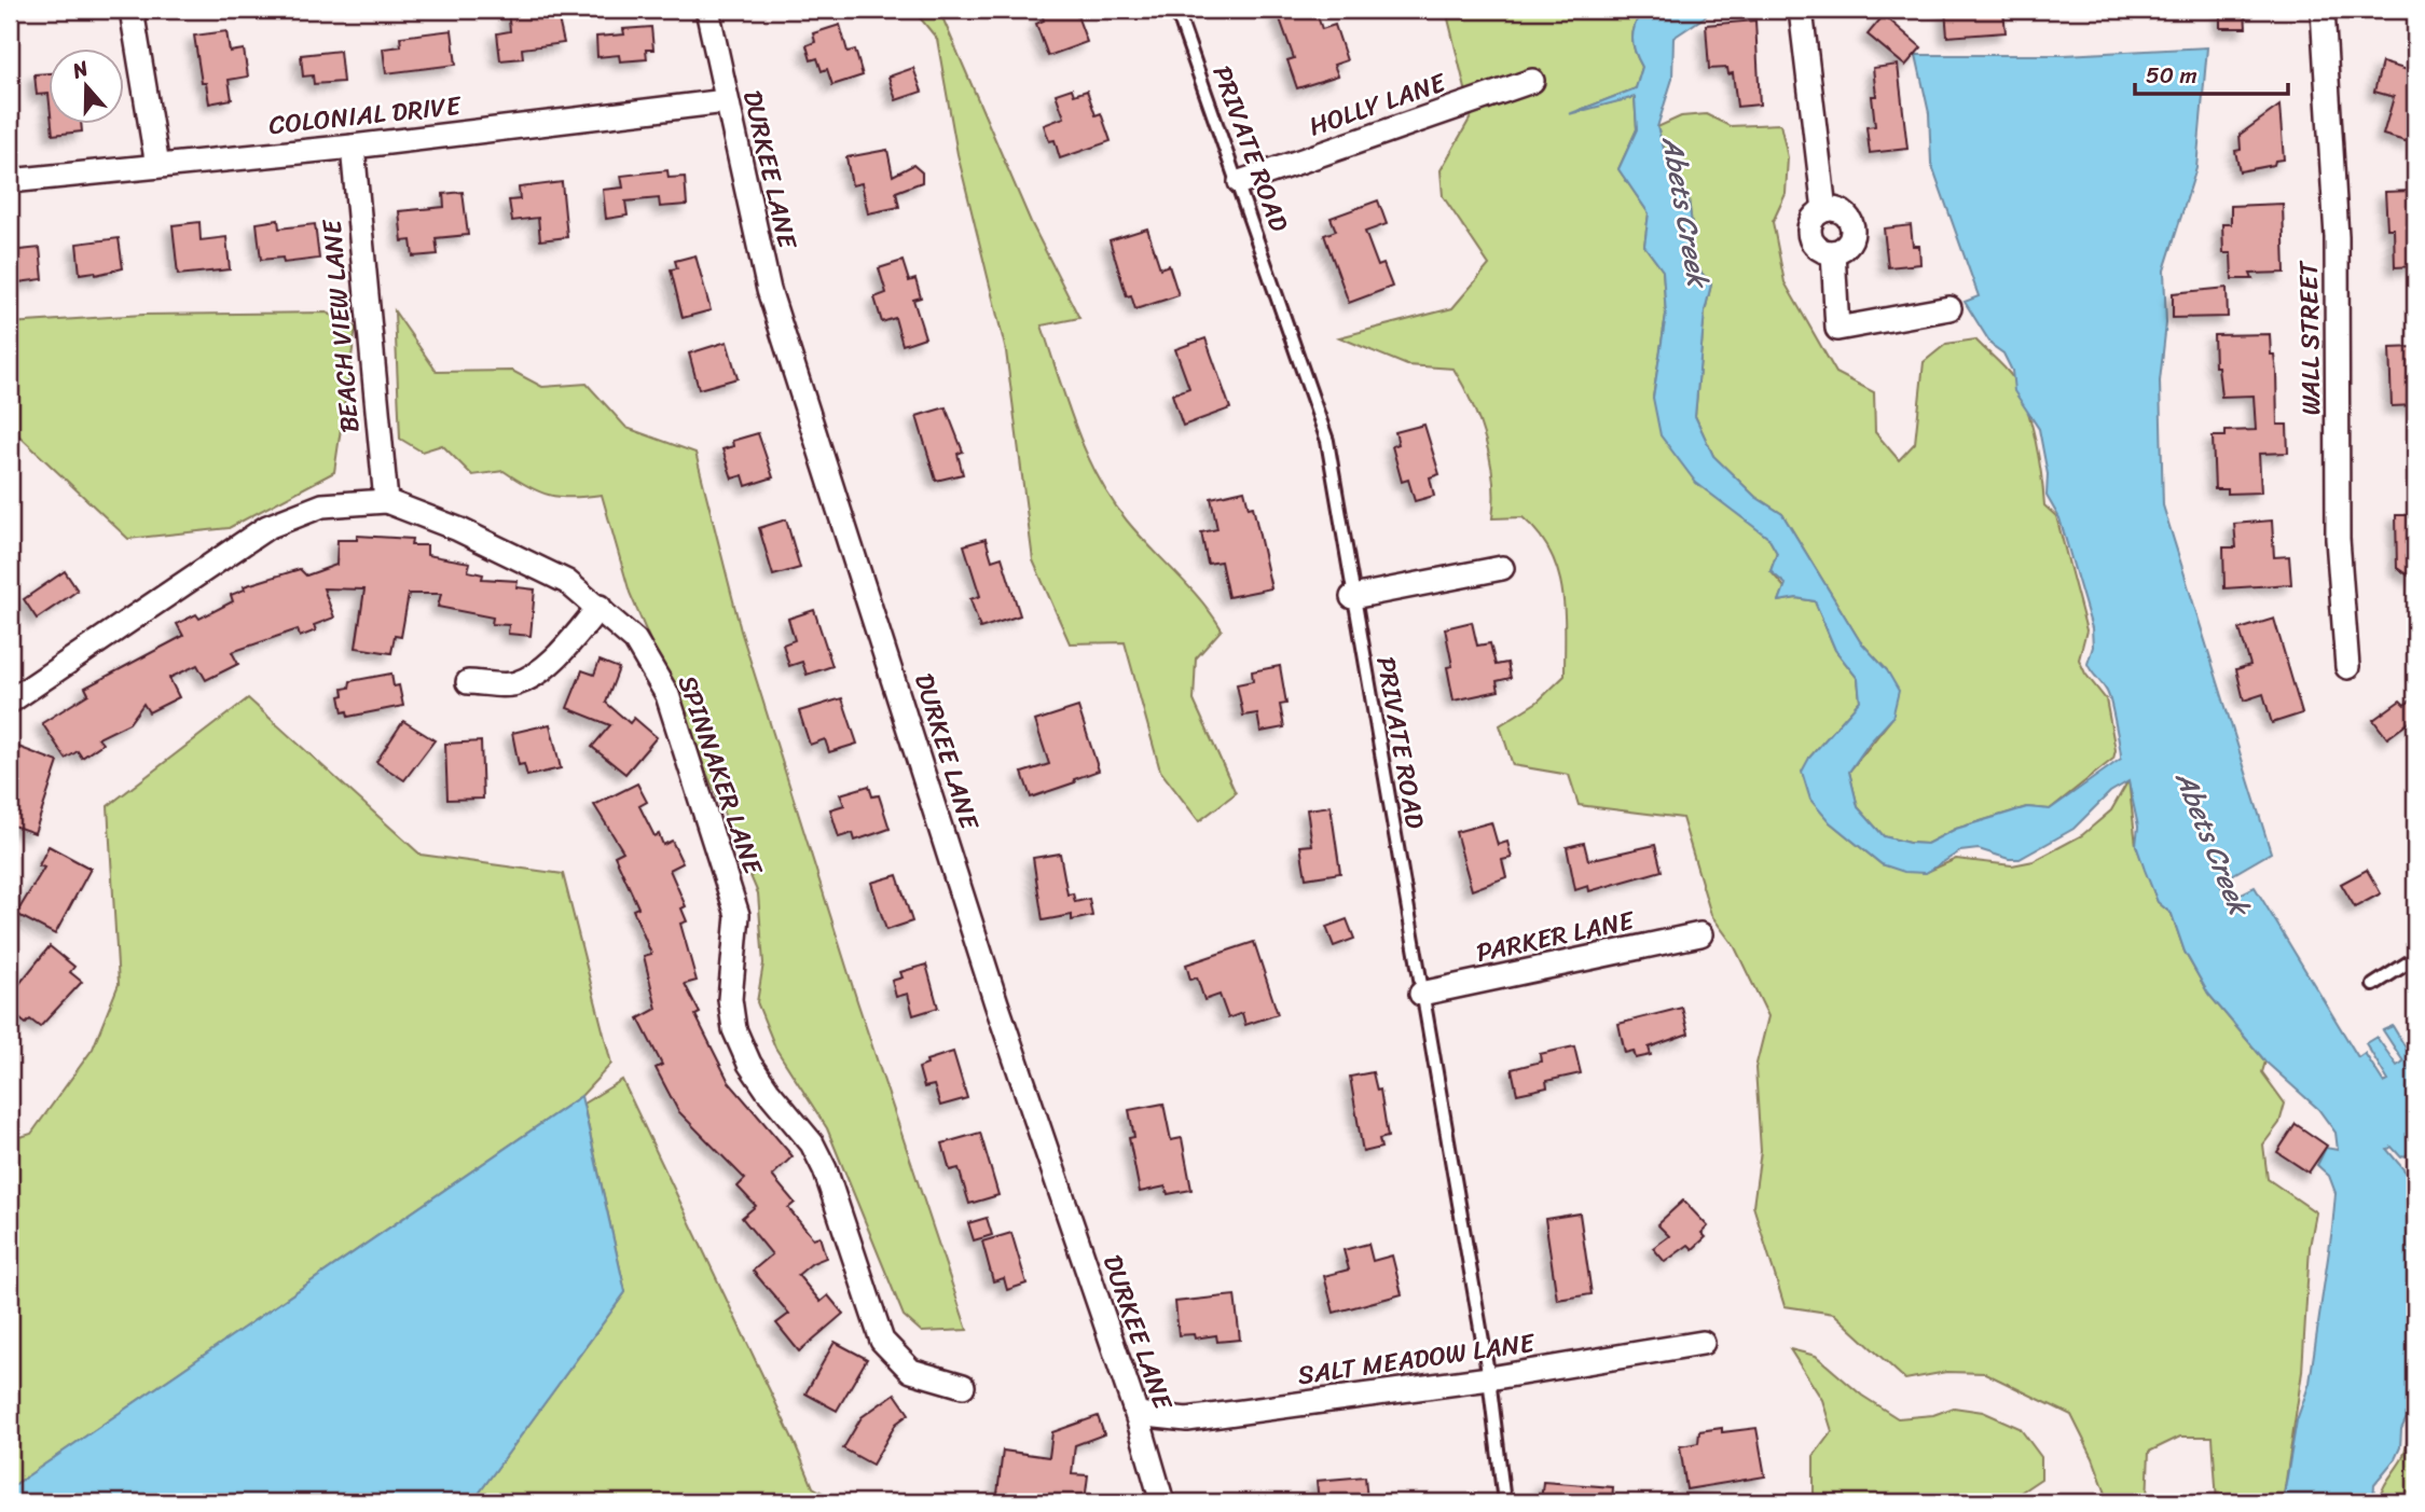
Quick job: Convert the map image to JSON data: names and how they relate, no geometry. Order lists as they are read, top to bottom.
{
  "streets": {
    "street": [
      "HOLLY LANE",
      "COLONIAL DRIVE",
      "DURKEE LANE",
      "BEACH VIEW LANE",
      "WALL STREET",
      "SPINNAKER LANE",
      "PARKER LANE",
      "SALT MEADOW LANE"
    ],
    "lane": ["PRIVATE ROAD"]
  },
  "crossings": [
    ["HOLLY LANE", "PRIVATE ROAD"],
    ["COLONIAL DRIVE", "DURKEE LANE"],
    ["COLONIAL DRIVE", "BEACH VIEW LANE"],
    ["PRIVATE ROAD", "PARKER LANE"],
    ["PRIVATE ROAD", "SALT MEADOW LANE"],
    ["DURKEE LANE", "SALT MEADOW LANE"],
    ["BEACH VIEW LANE", "SPINNAKER LANE"]
  ],
  "water": ["Abets Creek"],
  "scale_bar": "50 m",
  "north": "top"
}
